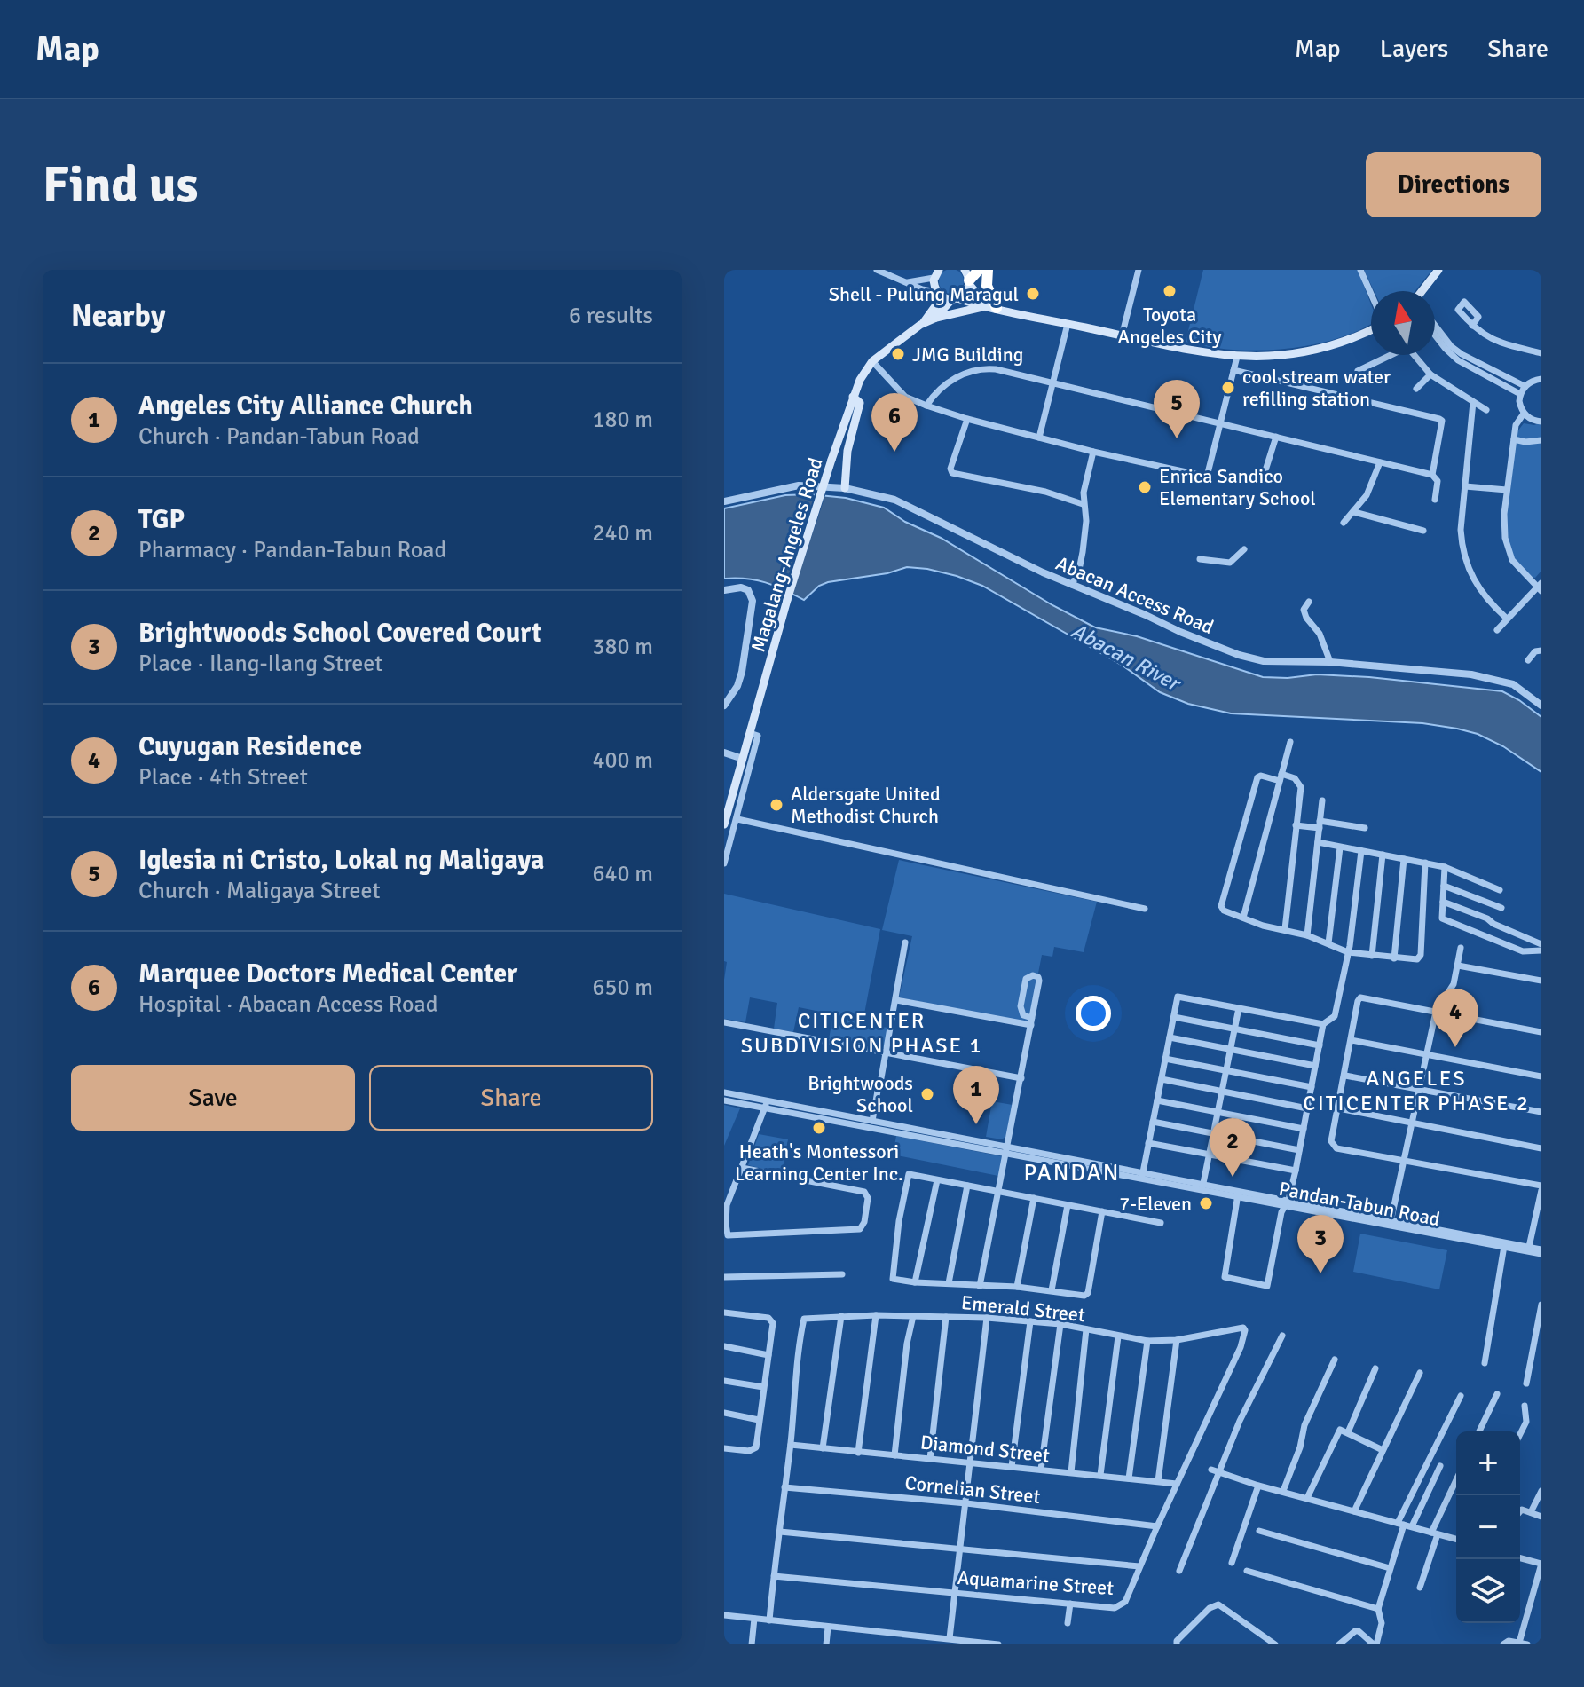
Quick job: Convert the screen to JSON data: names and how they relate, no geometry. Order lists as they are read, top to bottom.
{
  "streets": {
    "main road": ["Magalang-Angeles Road"],
    "street": [
      "Abacan Access Road",
      "Pandan-Tabun Road",
      "Emerald Street",
      "Diamond Street",
      "Cornelian Street",
      "Aquamarine Street"
    ]
  },
  "crossings": [
    ["Emerald Street", "Diamond Street"],
    ["Emerald Street", "Aquamarine Street"],
    ["Diamond Street", "Aquamarine Street"],
    ["Cornelian Street", "Aquamarine Street"]
  ],
  "districts": ["CITICENTER SUBDIVISION PHASE 1", "ANGELES CITICENTER PHASE 2", "PANDAN"],
  "water": ["Abacan River"],
  "places": [
    "Toyota Angeles City",
    "Shell - Pulung Maragul",
    "JMG Building",
    "cool stream water refilling station",
    "Enrica Sandico Elementary School",
    "Aldersgate United Methodist Church",
    "Brightwoods School",
    "Heath's Montessori Learning Center Inc.",
    "7-Eleven"
  ],
  "north": "top",
  "page": {
    "header": "Map",
    "nav": ["Map", "Layers", "Share"],
    "buttons": [
      "Directions",
      ["Save", "Share"]
    ],
    "title": "Find us",
    "heading": ["Nearby", "6 results"],
    "list": [
      {
        "mark": "1",
        "name": "Angeles City Alliance Church",
        "note": "Church · Pandan-Tabun Road",
        "value": "180 m"
      },
      {
        "mark": "2",
        "name": "TGP",
        "note": "Pharmacy · Pandan-Tabun Road",
        "value": "240 m"
      },
      {
        "mark": "3",
        "name": "Brightwoods School Covered Court",
        "note": "Place · Ilang-Ilang Street",
        "value": "380 m"
      },
      {
        "mark": "4",
        "name": "Cuyugan Residence",
        "note": "Place · 4th Street",
        "value": "400 m"
      },
      {
        "mark": "5",
        "name": "Iglesia ni Cristo, Lokal ng Maligaya",
        "note": "Church · Maligaya Street",
        "value": "640 m"
      },
      {
        "mark": "6",
        "name": "Marquee Doctors Medical Center",
        "note": "Hospital · Abacan Access Road",
        "value": "650 m"
      }
    ],
    "pins": [
      "5",
      "6",
      "4",
      "1",
      "2",
      "3"
    ],
    "map_buttons": ["+", "−"]
  }
}
